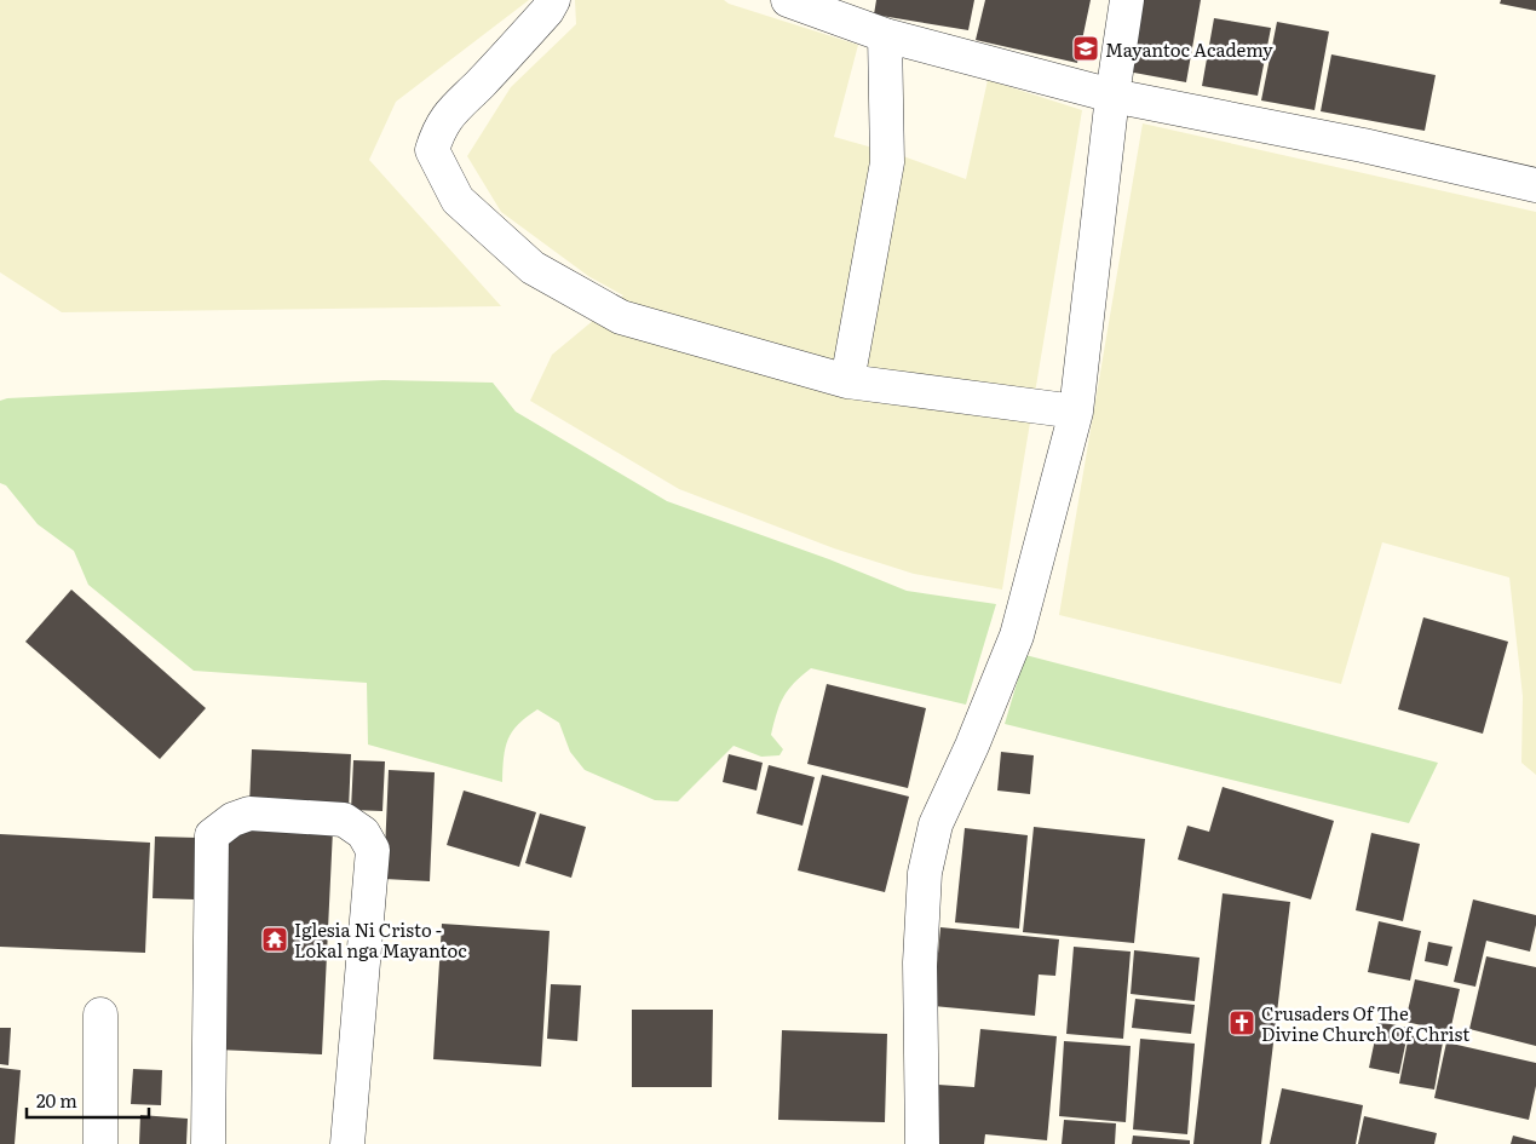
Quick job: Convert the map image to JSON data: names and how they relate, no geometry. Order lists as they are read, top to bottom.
{
  "places": {
    "school or university": ["Mayantoc Academy"],
    "temple": ["Iglesia Ni Cristo - Lokal nga Mayantoc"],
    "church": ["Crusaders Of The Divine Church Of Christ"]
  },
  "scale_bar": "20 m"
}
